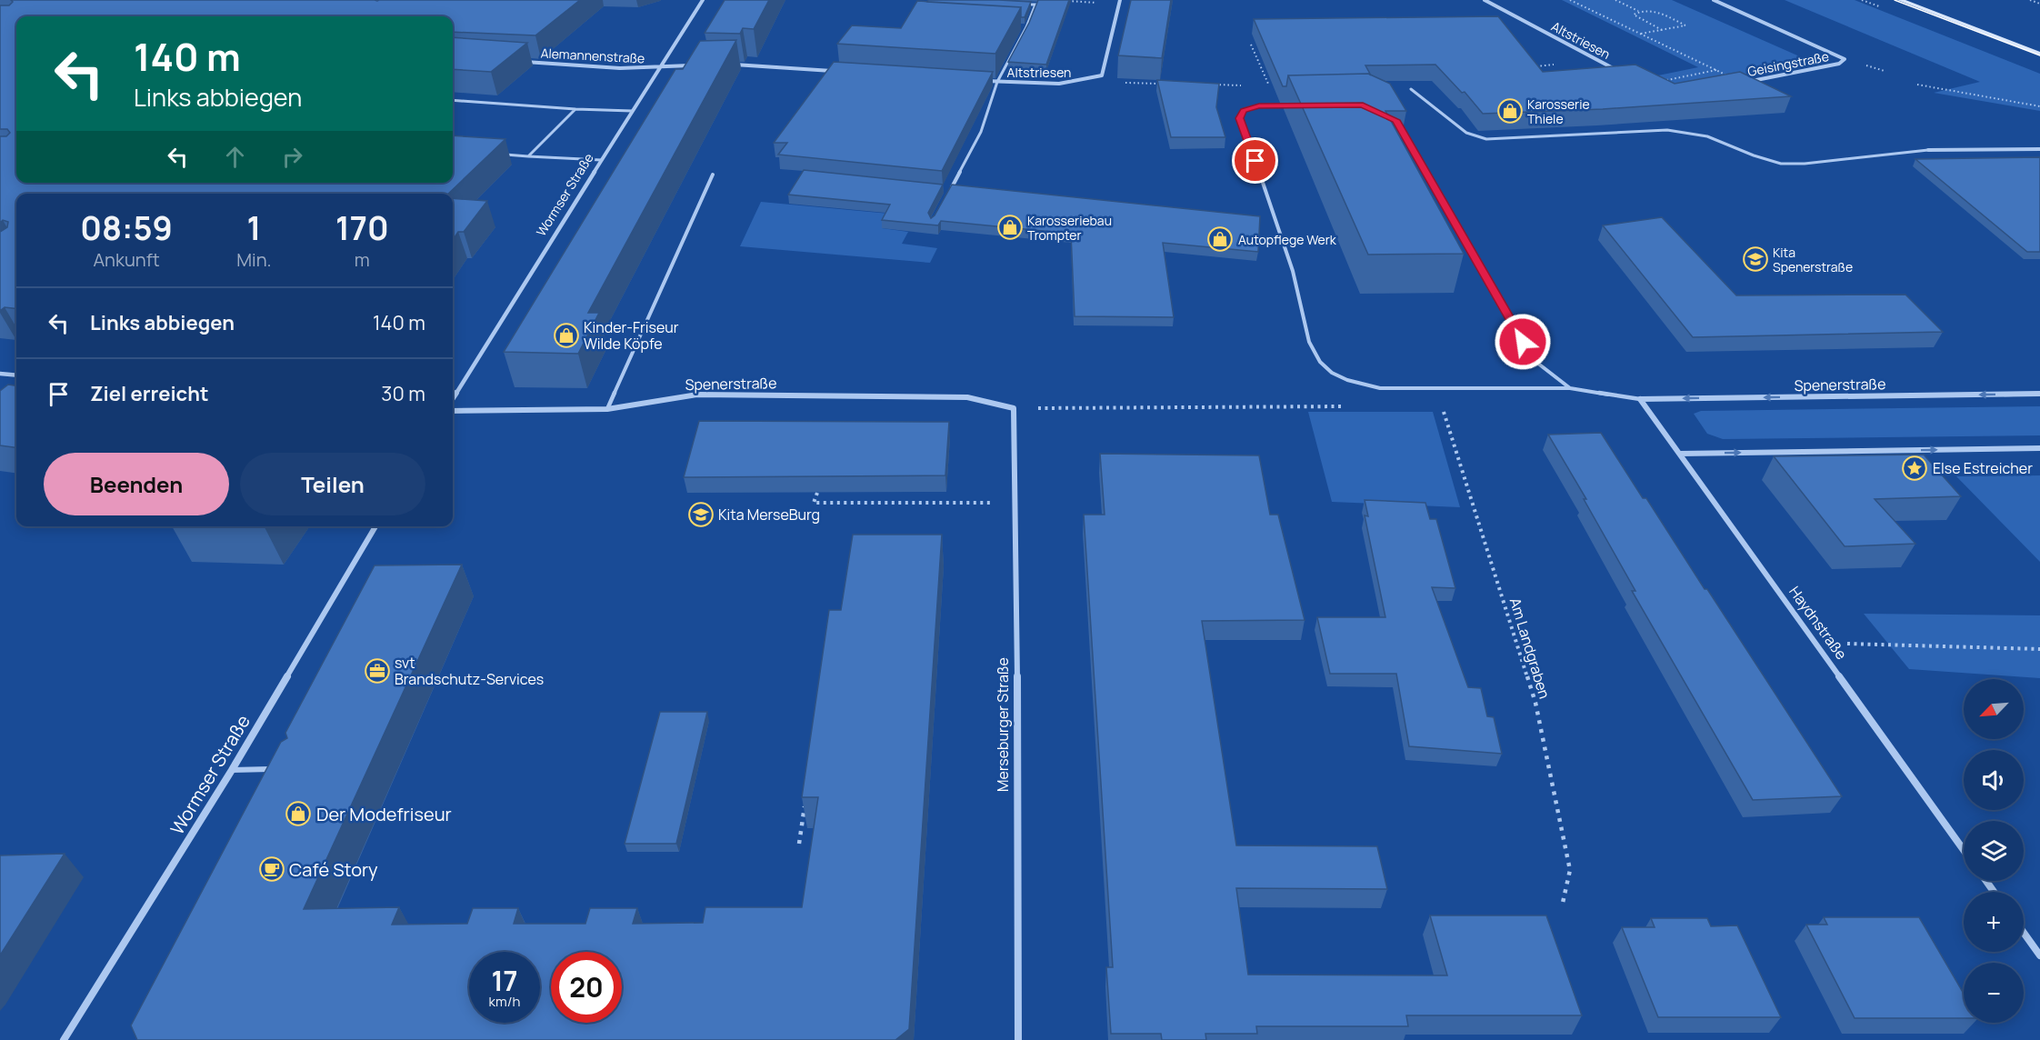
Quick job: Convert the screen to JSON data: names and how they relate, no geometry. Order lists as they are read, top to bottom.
{
  "streets": {
    "street": [
      "Altstriesen",
      "Alemannenstraße",
      "Geisingstraße",
      "Wormser Straße",
      "Spenerstraße",
      "Haydnstraße",
      "Merseburger Straße"
    ],
    "path": ["Am Landgraben"]
  },
  "crossings": [
    ["Alemannenstraße", "Wormser Straße"],
    ["Spenerstraße", "Haydnstraße"],
    ["Spenerstraße", "Merseburger Straße"]
  ],
  "one_way": ["Spenerstraße"],
  "places": {
    "shop": [
      "Karosserie Thiele",
      "Karosseriebau Trompter",
      "Autopflege Werk",
      "Kinder-Friseur Wilde Köpfe",
      "Der Modefriseur"
    ],
    "school or university": ["Kita Spenerstraße", "Kita MerseBurg"],
    "place": ["Else Estreicher"],
    "office": ["svt Brandschutz-Services"],
    "cafe": ["Café Story"]
  },
  "north": "bottom left",
  "page": {
    "turn": ["140 m", "Links abbiegen"],
    "eta": [
      "08:59",
      "Ankunft",
      "1",
      "Min.",
      "170",
      "m"
    ],
    "list": [
      {
        "name": "Links abbiegen",
        "value": "140 m"
      },
      {
        "name": "Ziel erreicht",
        "value": "30 m"
      }
    ],
    "buttons": ["Beenden", "Teilen"],
    "map_buttons": ["+", "−"],
    "speed": "17 km/h",
    "limit": "20"
  }
}
